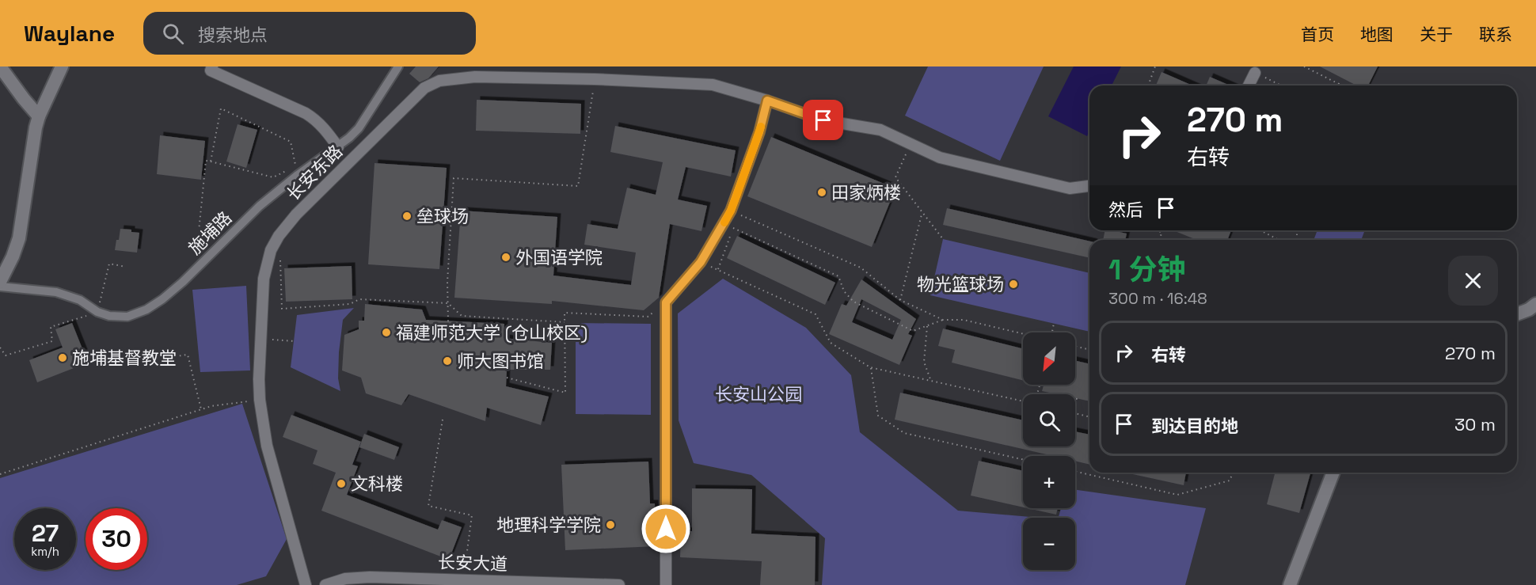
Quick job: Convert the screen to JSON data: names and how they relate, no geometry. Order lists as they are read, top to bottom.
{
  "streets": {
    "street": ["长安东路", "施埔路", "长安大道"]
  },
  "parks": ["长安山公园"],
  "places": [
    "田家炳楼",
    "垒球场",
    "外国语学院",
    "物光篮球场",
    "福建师范大学 (仓山校区)",
    "施埔基督教堂",
    "师大图书馆",
    "文科楼",
    "地理科学学院"
  ],
  "north": "bottom left",
  "page": {
    "header": "Waylane",
    "search": "搜索地点",
    "nav": [
      "首页",
      "地图",
      "关于",
      "联系"
    ],
    "turn": ["270 m", "右转"],
    "then": "然后",
    "heading": ["1 分钟", "300 m · 16:48"],
    "list": [
      {
        "name": "右转",
        "value": "270 m"
      },
      {
        "name": "到达目的地",
        "value": "30 m"
      }
    ],
    "map_buttons": ["+", "−"],
    "speed": "27 km/h",
    "limit": "30"
  }
}
